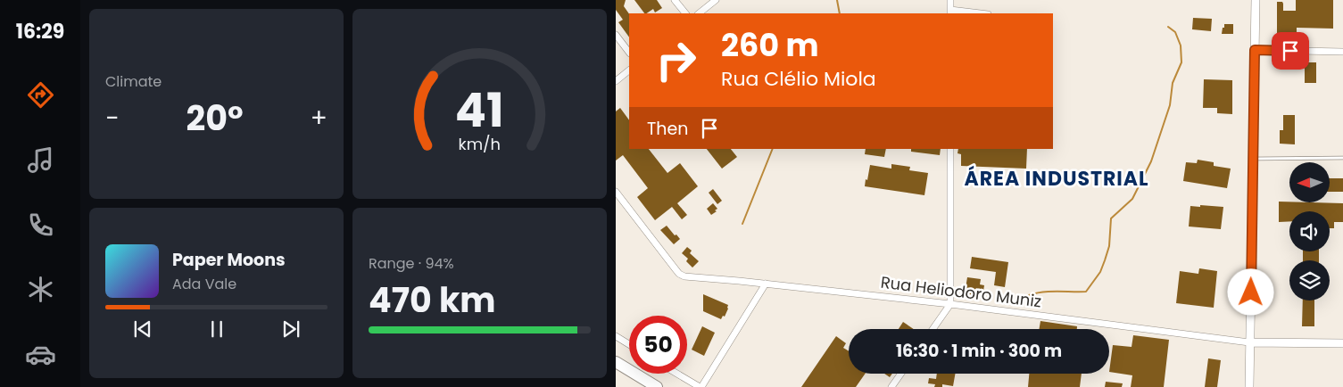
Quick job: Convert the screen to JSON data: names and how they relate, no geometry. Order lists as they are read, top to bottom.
{
  "streets": {
    "main road": ["Rua Heliodoro Muniz"]
  },
  "districts": ["ÁREA INDUSTRIAL"],
  "north": "left",
  "page": {
    "tabs": "16:29",
    "tile": [
      "Climate",
      ["Range · 94%", "470 km"]
    ],
    "turn": ["260 m", "Rua Clélio Miola"],
    "heat": ["−", "20°", "+"],
    "then": "Then",
    "song": ["Paper Moons", "Ada Vale"],
    "limit": "50",
    "trip": "16:30 · 1 min · 300 m",
    "gauge": ["41", "km/h"]
  }
}
